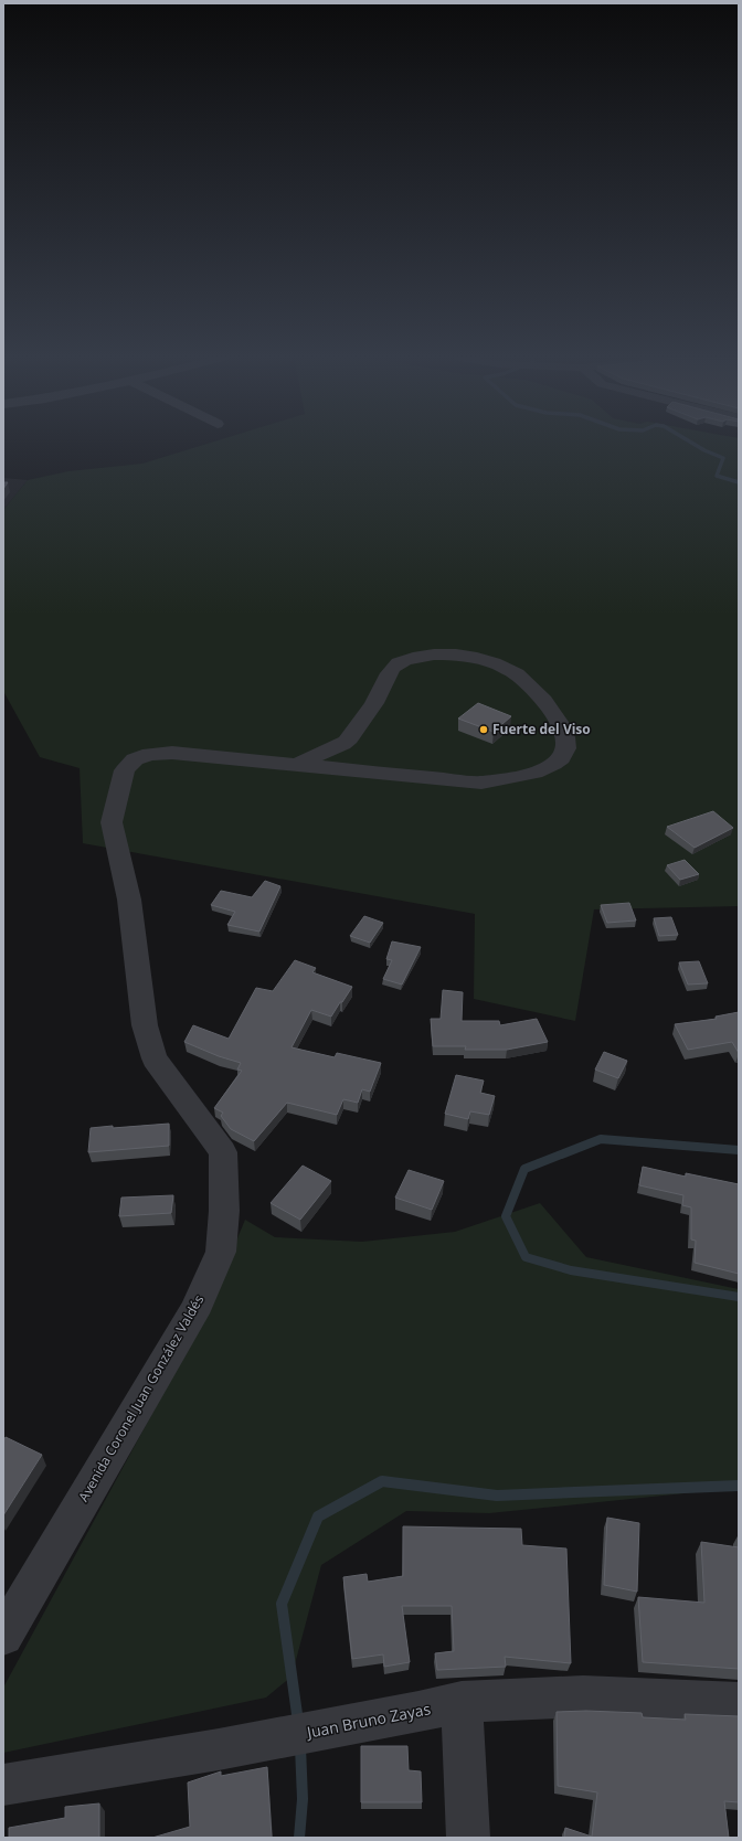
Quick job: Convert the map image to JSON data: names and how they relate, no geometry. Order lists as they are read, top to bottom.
{
  "streets": {
    "street": ["Avenida Coronel Juan González Valdés", "Juan Bruno Zayas"]
  },
  "places": ["Fuerte del Viso"]
}
